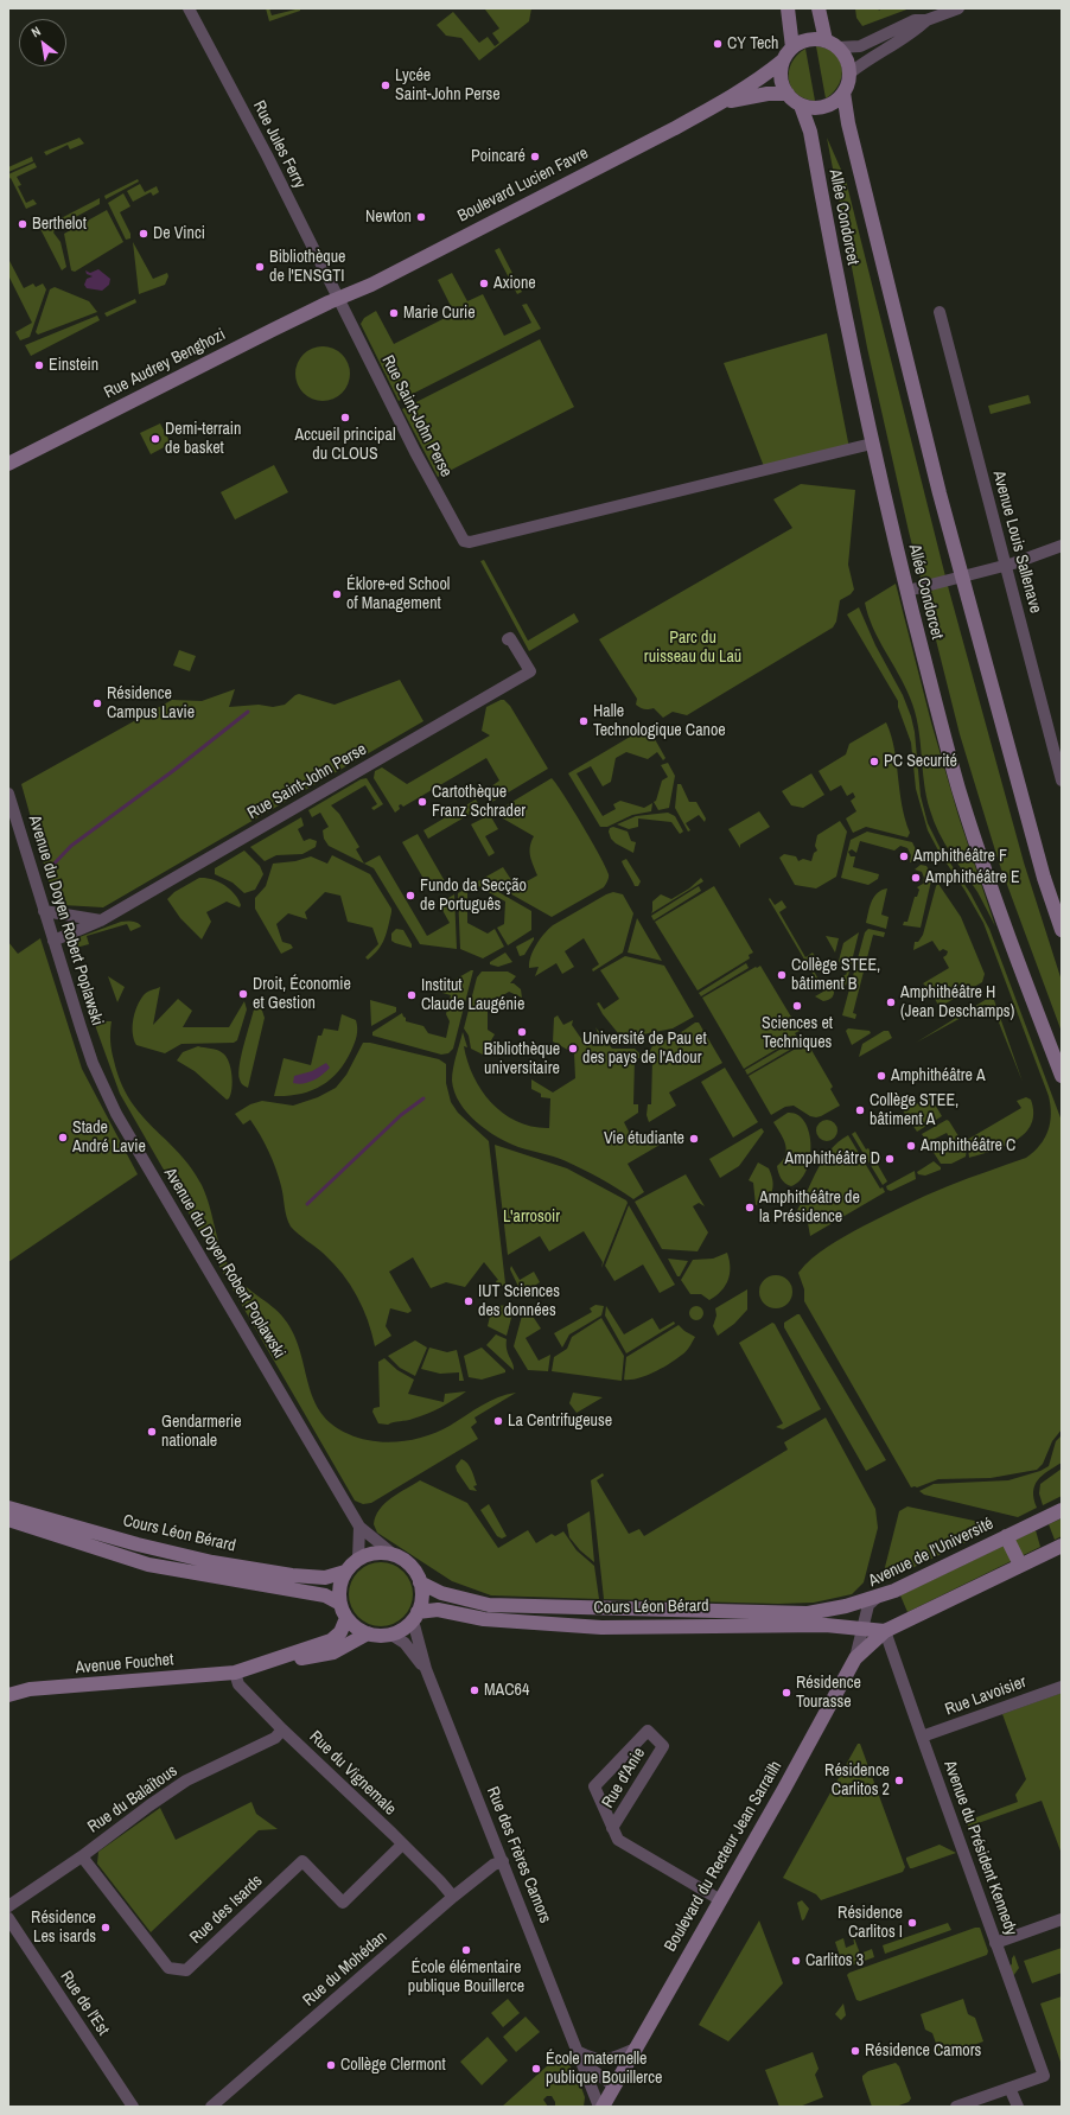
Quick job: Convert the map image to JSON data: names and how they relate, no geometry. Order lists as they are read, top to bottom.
{
  "streets": {
    "main road": [
      "Boulevard Lucien Favre",
      "Allée Condorcet",
      "Rue Audrey Benghozi",
      "Cours Léon Bérard",
      "Avenue de l'Université",
      "Avenue Fouchet",
      "Boulevard du Recteur Jean Sarrailh"
    ],
    "street": [
      "Rue Jules Ferry",
      "Rue Saint-John Perse",
      "Avenue Louis Sallenave",
      "Avenue du Doyen Robert Poplawski",
      "Rue Lavoisier",
      "Rue du Vignemale",
      "Rue d'Anie",
      "Rue du Balaïtous",
      "Avenue du Président Kennedy",
      "Rue des Frères Camors",
      "Rue des Isards",
      "Rue du Mohédan",
      "Rue de l'Est"
    ]
  },
  "crossings": [
    ["Rue Jules Ferry", "Boulevard Lucien Favre"],
    ["Rue Jules Ferry", "Rue Audrey Benghozi"],
    ["Rue Jules Ferry", "Rue Saint-John Perse"],
    ["Boulevard Lucien Favre", "Allée Condorcet"],
    ["Boulevard Lucien Favre", "Rue Audrey Benghozi"],
    ["Boulevard Lucien Favre", "Rue Saint-John Perse"],
    ["Allée Condorcet", "Rue Saint-John Perse"],
    ["Rue Audrey Benghozi", "Rue Saint-John Perse"],
    ["Rue Saint-John Perse", "Avenue du Doyen Robert Poplawski"],
    ["Avenue du Doyen Robert Poplawski", "Cours Léon Bérard"],
    ["Avenue du Doyen Robert Poplawski", "Avenue Fouchet"],
    ["Avenue du Doyen Robert Poplawski", "Rue des Frères Camors"],
    ["Cours Léon Bérard", "Avenue de l'Université"],
    ["Cours Léon Bérard", "Avenue Fouchet"],
    ["Cours Léon Bérard", "Avenue du Président Kennedy"],
    ["Cours Léon Bérard", "Rue des Frères Camors"],
    ["Cours Léon Bérard", "Boulevard du Recteur Jean Sarrailh"],
    ["Avenue de l'Université", "Boulevard du Recteur Jean Sarrailh"],
    ["Avenue Fouchet", "Rue du Vignemale"],
    ["Avenue Fouchet", "Rue des Frères Camors"],
    ["Rue Lavoisier", "Avenue du Président Kennedy"],
    ["Rue du Vignemale", "Rue du Balaïtous"],
    ["Rue du Vignemale", "Rue des Isards"],
    ["Rue du Vignemale", "Rue du Mohédan"],
    ["Rue d'Anie", "Boulevard du Recteur Jean Sarrailh"],
    ["Rue du Balaïtous", "Rue des Isards"],
    ["Avenue du Président Kennedy", "Boulevard du Recteur Jean Sarrailh"],
    ["Rue des Frères Camors", "Boulevard du Recteur Jean Sarrailh"],
    ["Rue des Frères Camors", "Rue du Mohédan"]
  ],
  "parks": ["Parc du ruisseau du Laü", "L'arrosoir"],
  "places": [
    "CY Tech",
    "Lycée Saint-John Perse",
    "Poincaré",
    "Newton",
    "Berthelot",
    "De Vinci",
    "Bibliothèque de l'ENSGTI",
    "Axione",
    "Marie Curie",
    "Einstein",
    "Accueil principal du CLOUS",
    "Demi-terrain de basket",
    "Éklore-ed School of Management",
    "Résidence Campus Lavie",
    "Halle Technologique Canoe",
    "PC Securité",
    "Cartothèque Franz Schrader",
    "Amphithéâtre F",
    "Amphithéâtre E",
    "Fundo da Secção de Português",
    "Collège STEE, bâtiment B",
    "Droit, Économie et Gestion",
    "Institut Claude Laugénie",
    "Amphithéâtre H (Jean Deschamps)",
    "Sciences et Techniques",
    "Bibliothèque universitaire",
    "Université de Pau et des pays de l'Adour",
    "Amphithéâtre A",
    "Collège STEE, bâtiment A",
    "Stade André Lavie",
    "Vie étudiante",
    "Amphithéâtre C",
    "Amphithéâtre D",
    "Amphithéâtre de la Présidence",
    "IUT Sciences des données",
    "La Centrifugeuse",
    "Gendarmerie nationale",
    "MAC64",
    "Résidence Tourasse",
    "Résidence Carlitos 2",
    "Résidence Carlitos I",
    "Résidence Les isards",
    "École élémentaire publique Bouillerce",
    "Carlitos 3",
    "Résidence Camors",
    "Collège Clermont",
    "École maternelle publique Bouillerce"
  ],
  "north": "top left"
}
